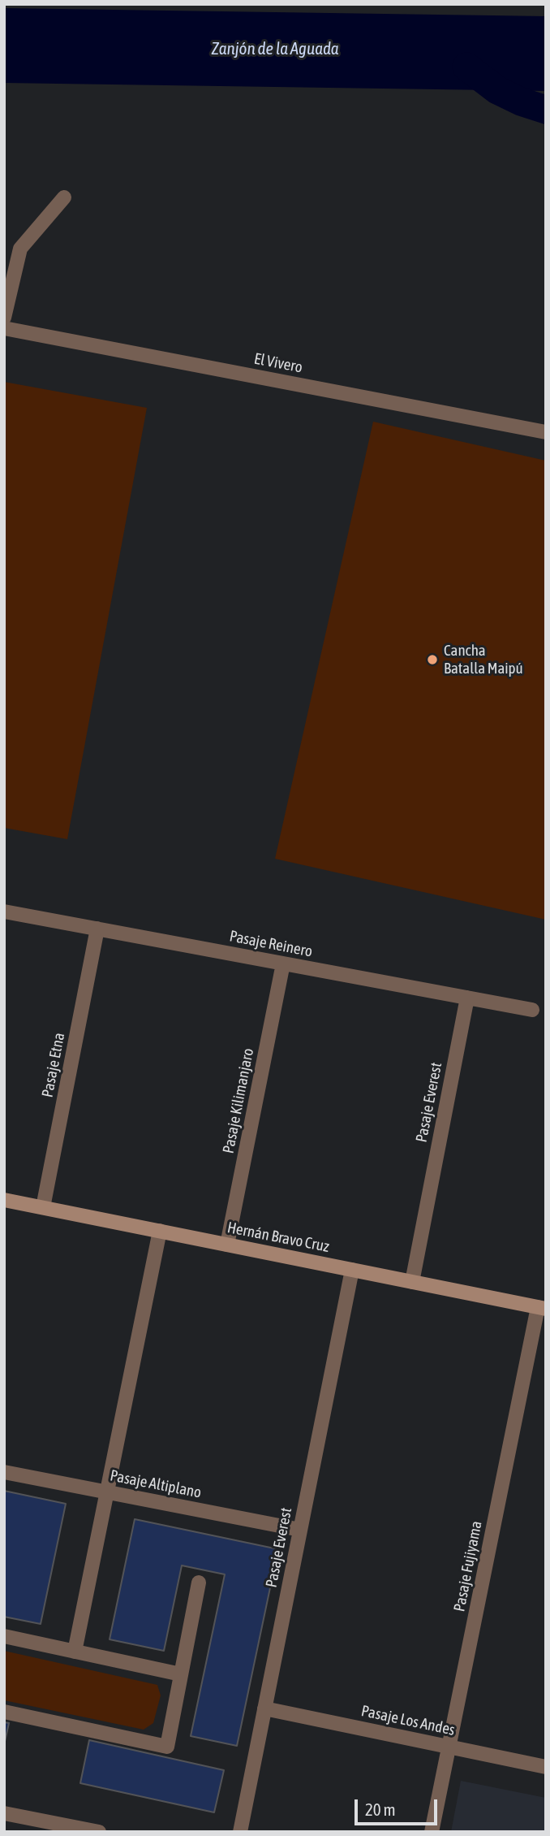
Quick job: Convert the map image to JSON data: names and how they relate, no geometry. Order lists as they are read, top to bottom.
{
  "streets": {
    "main road": ["Hernán Bravo Cruz"],
    "street": [
      "El Vivero",
      "Pasaje Reinero",
      "Pasaje Etna",
      "Pasaje Kilimanjaro",
      "Pasaje Everest",
      "Pasaje Altiplano",
      "Pasaje Fujiyama",
      "Pasaje Los Andes"
    ]
  },
  "crossings": [
    ["Pasaje Reinero", "Pasaje Etna"],
    ["Pasaje Reinero", "Pasaje Kilimanjaro"],
    ["Pasaje Reinero", "Pasaje Everest"],
    ["Pasaje Etna", "Hernán Bravo Cruz"],
    ["Pasaje Kilimanjaro", "Hernán Bravo Cruz"],
    ["Pasaje Everest", "Hernán Bravo Cruz"],
    ["Pasaje Everest", "Pasaje Altiplano"],
    ["Pasaje Everest", "Pasaje Los Andes"],
    ["Hernán Bravo Cruz", "Pasaje Fujiyama"],
    ["Pasaje Fujiyama", "Pasaje Los Andes"]
  ],
  "water": ["Zanjón de la Aguada"],
  "places": ["Cancha Batalla Maipú"],
  "scale_bar": "20 m"
}
